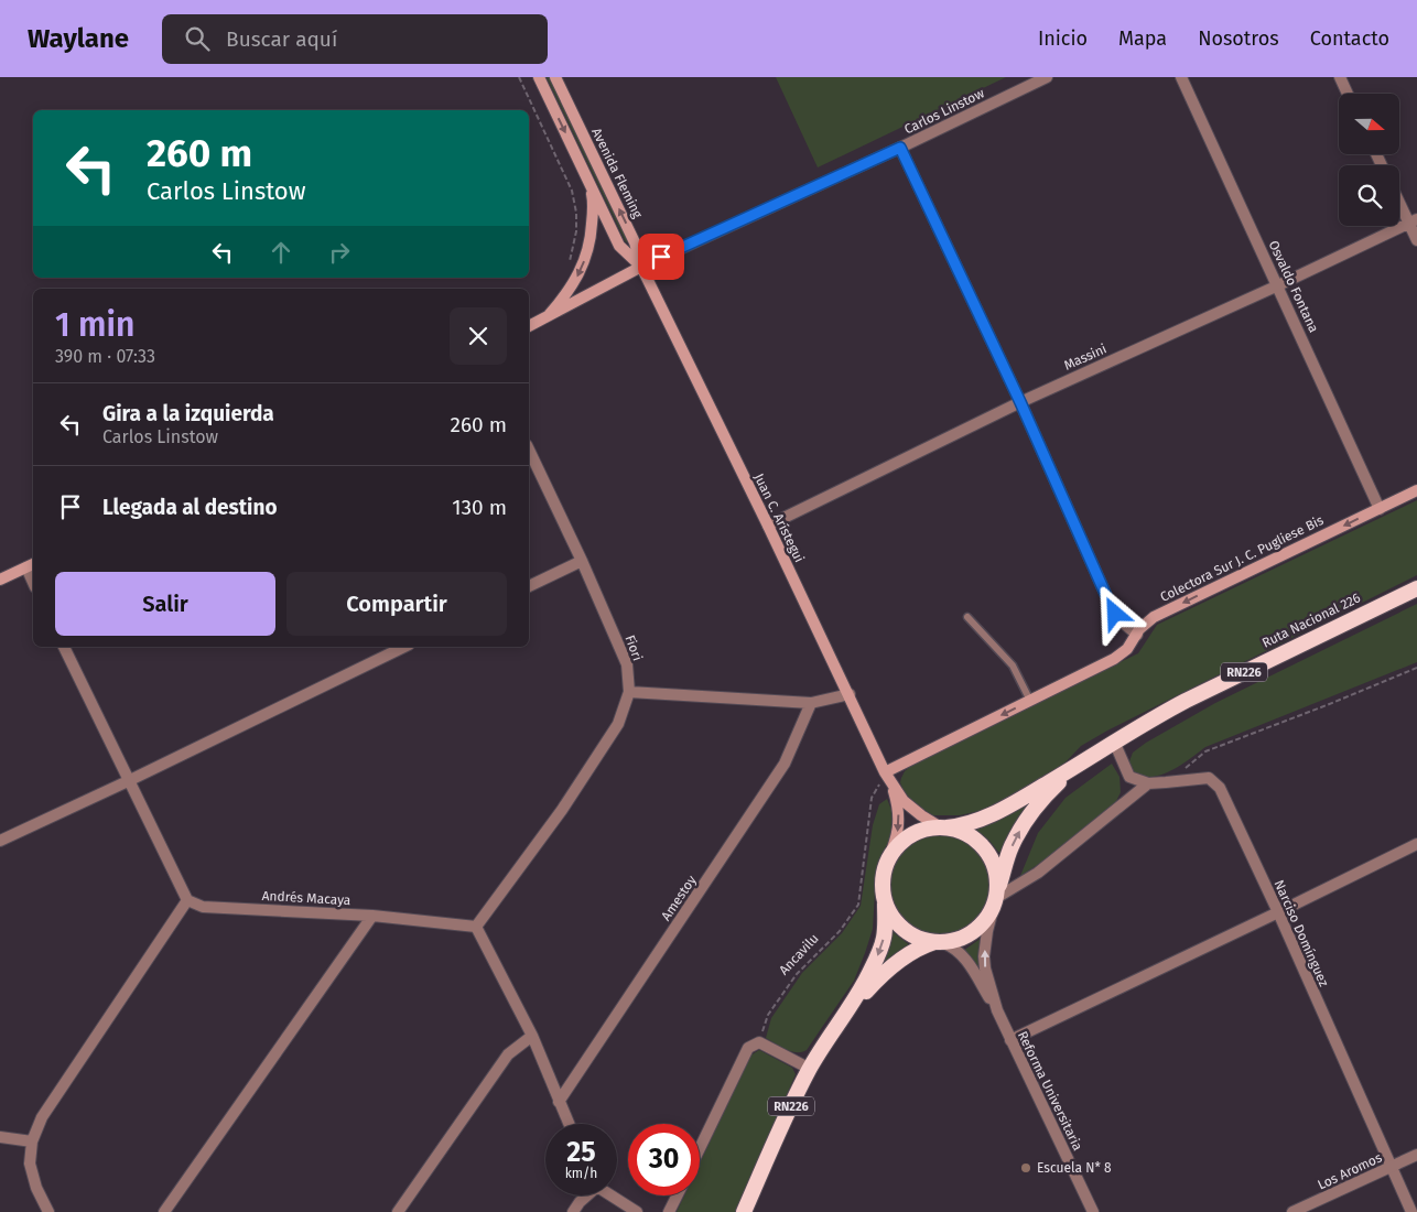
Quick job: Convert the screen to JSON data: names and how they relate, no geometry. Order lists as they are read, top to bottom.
{
  "streets": {
    "highway": ["Ruta Nacional 226", "RN226"],
    "main road": [
      "Carlos Linstow",
      "Avenida Fleming",
      "Juan C. Arístegui",
      "Colectora Sur J. C. Pugliese Bis"
    ],
    "street": [
      "Osvaldo Fontana",
      "Massini",
      "Fiori",
      "Andrés Macaya",
      "Amestoy",
      "Narciso Domínguez",
      "Reforma Universitaria",
      "Los Aromos"
    ],
    "path": ["Ancavilu"]
  },
  "crossings": [
    ["Carlos Linstow", "Avenida Fleming"],
    ["Carlos Linstow", "Juan C. Arístegui"],
    ["Avenida Fleming", "Juan C. Arístegui"],
    ["Osvaldo Fontana", "Massini"],
    ["Osvaldo Fontana", "Colectora Sur J. C. Pugliese Bis"],
    ["Massini", "Juan C. Arístegui"],
    ["Juan C. Arístegui", "Colectora Sur J. C. Pugliese Bis"],
    ["Juan C. Arístegui", "Ruta Nacional 226"],
    ["Juan C. Arístegui", "Ancavilu"],
    ["Juan C. Arístegui", "Reforma Universitaria"],
    ["Colectora Sur J. C. Pugliese Bis", "Ancavilu"],
    ["Ruta Nacional 226", "Reforma Universitaria"],
    ["Narciso Domínguez", "Los Aromos"]
  ],
  "one_way": ["Colectora Sur J. C. Pugliese Bis"],
  "places": ["Escuela N* 8"],
  "north": "right",
  "page": {
    "header": "Waylane",
    "search": "Buscar aquí",
    "nav": [
      "Inicio",
      "Mapa",
      "Nosotros",
      "Contacto"
    ],
    "turn": ["260 m", "Carlos Linstow"],
    "heading": ["1 min", "390 m · 07:33"],
    "list": [
      {
        "name": "Gira a la izquierda",
        "note": "Carlos Linstow",
        "value": "260 m"
      },
      {
        "name": "Llegada al destino",
        "value": "130 m"
      }
    ],
    "buttons": ["Salir", "Compartir"],
    "speed": "25 km/h",
    "limit": "30"
  }
}
